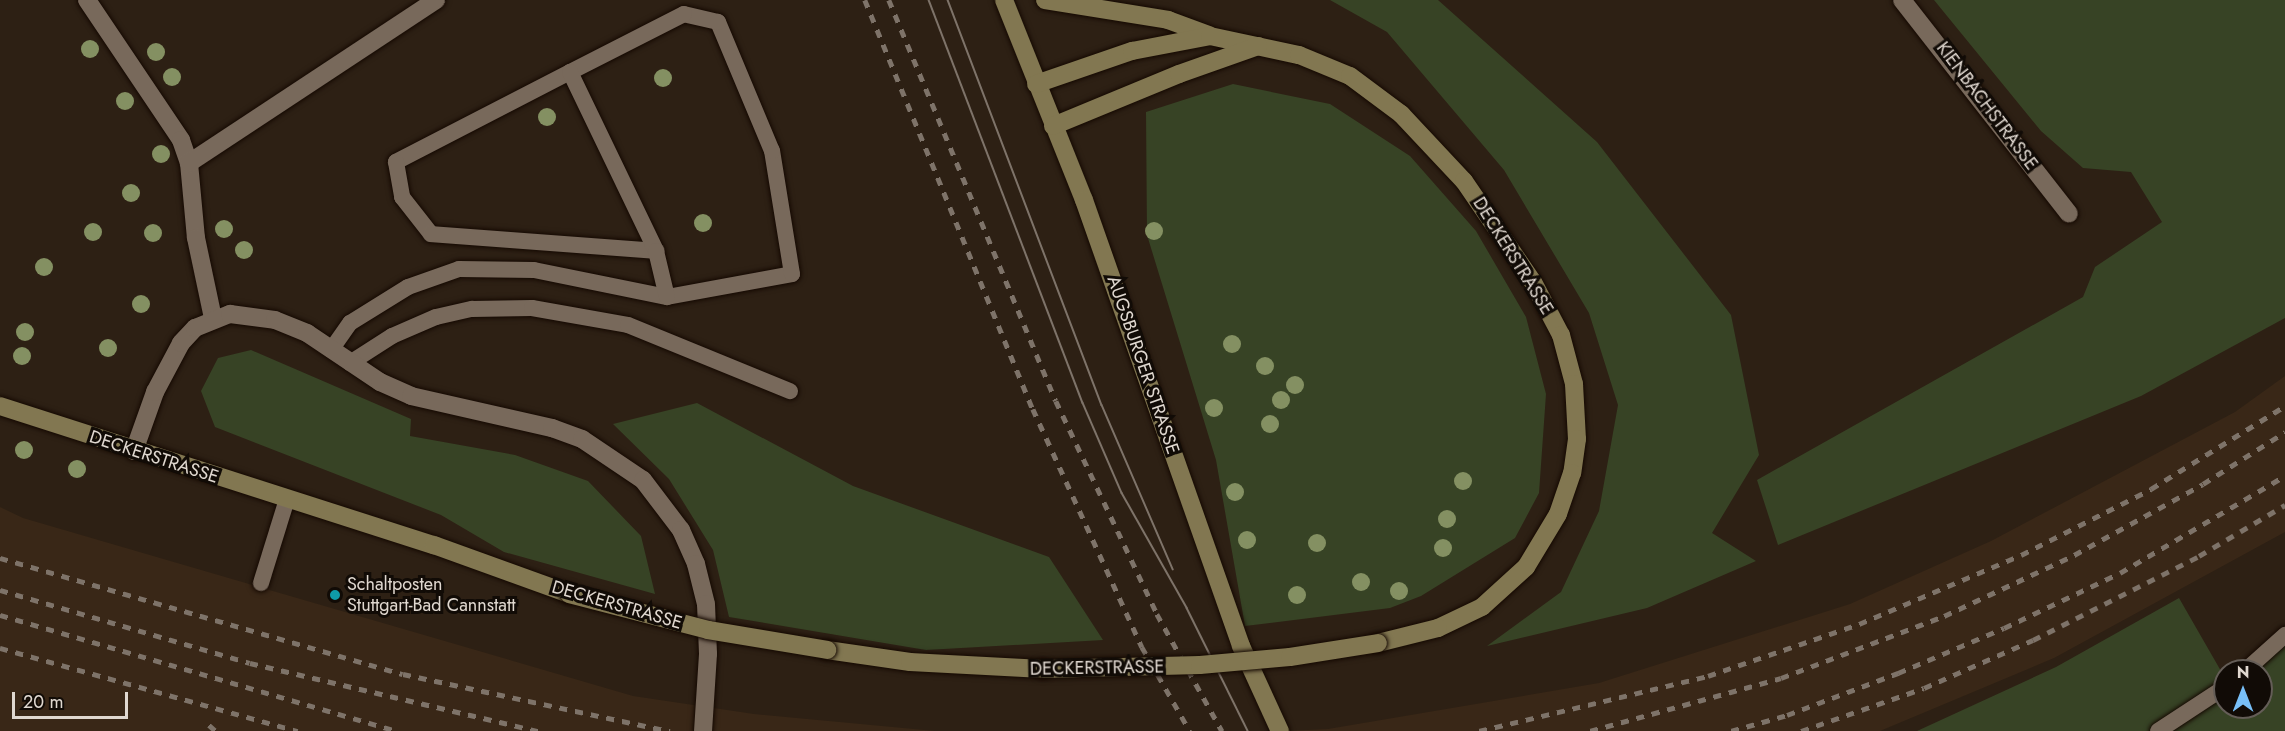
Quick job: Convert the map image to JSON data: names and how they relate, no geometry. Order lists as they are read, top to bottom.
{
  "streets": {
    "street": ["KIENBACHSTRASSE", "DECKERSTRASSE", "AUGSBURGER STRASSE"]
  },
  "crossings": [
    ["DECKERSTRASSE", "AUGSBURGER STRASSE"]
  ],
  "places": ["Schaltposten Stuttgart-Bad Cannstatt"],
  "scale_bar": "20 m",
  "north": "top"
}
